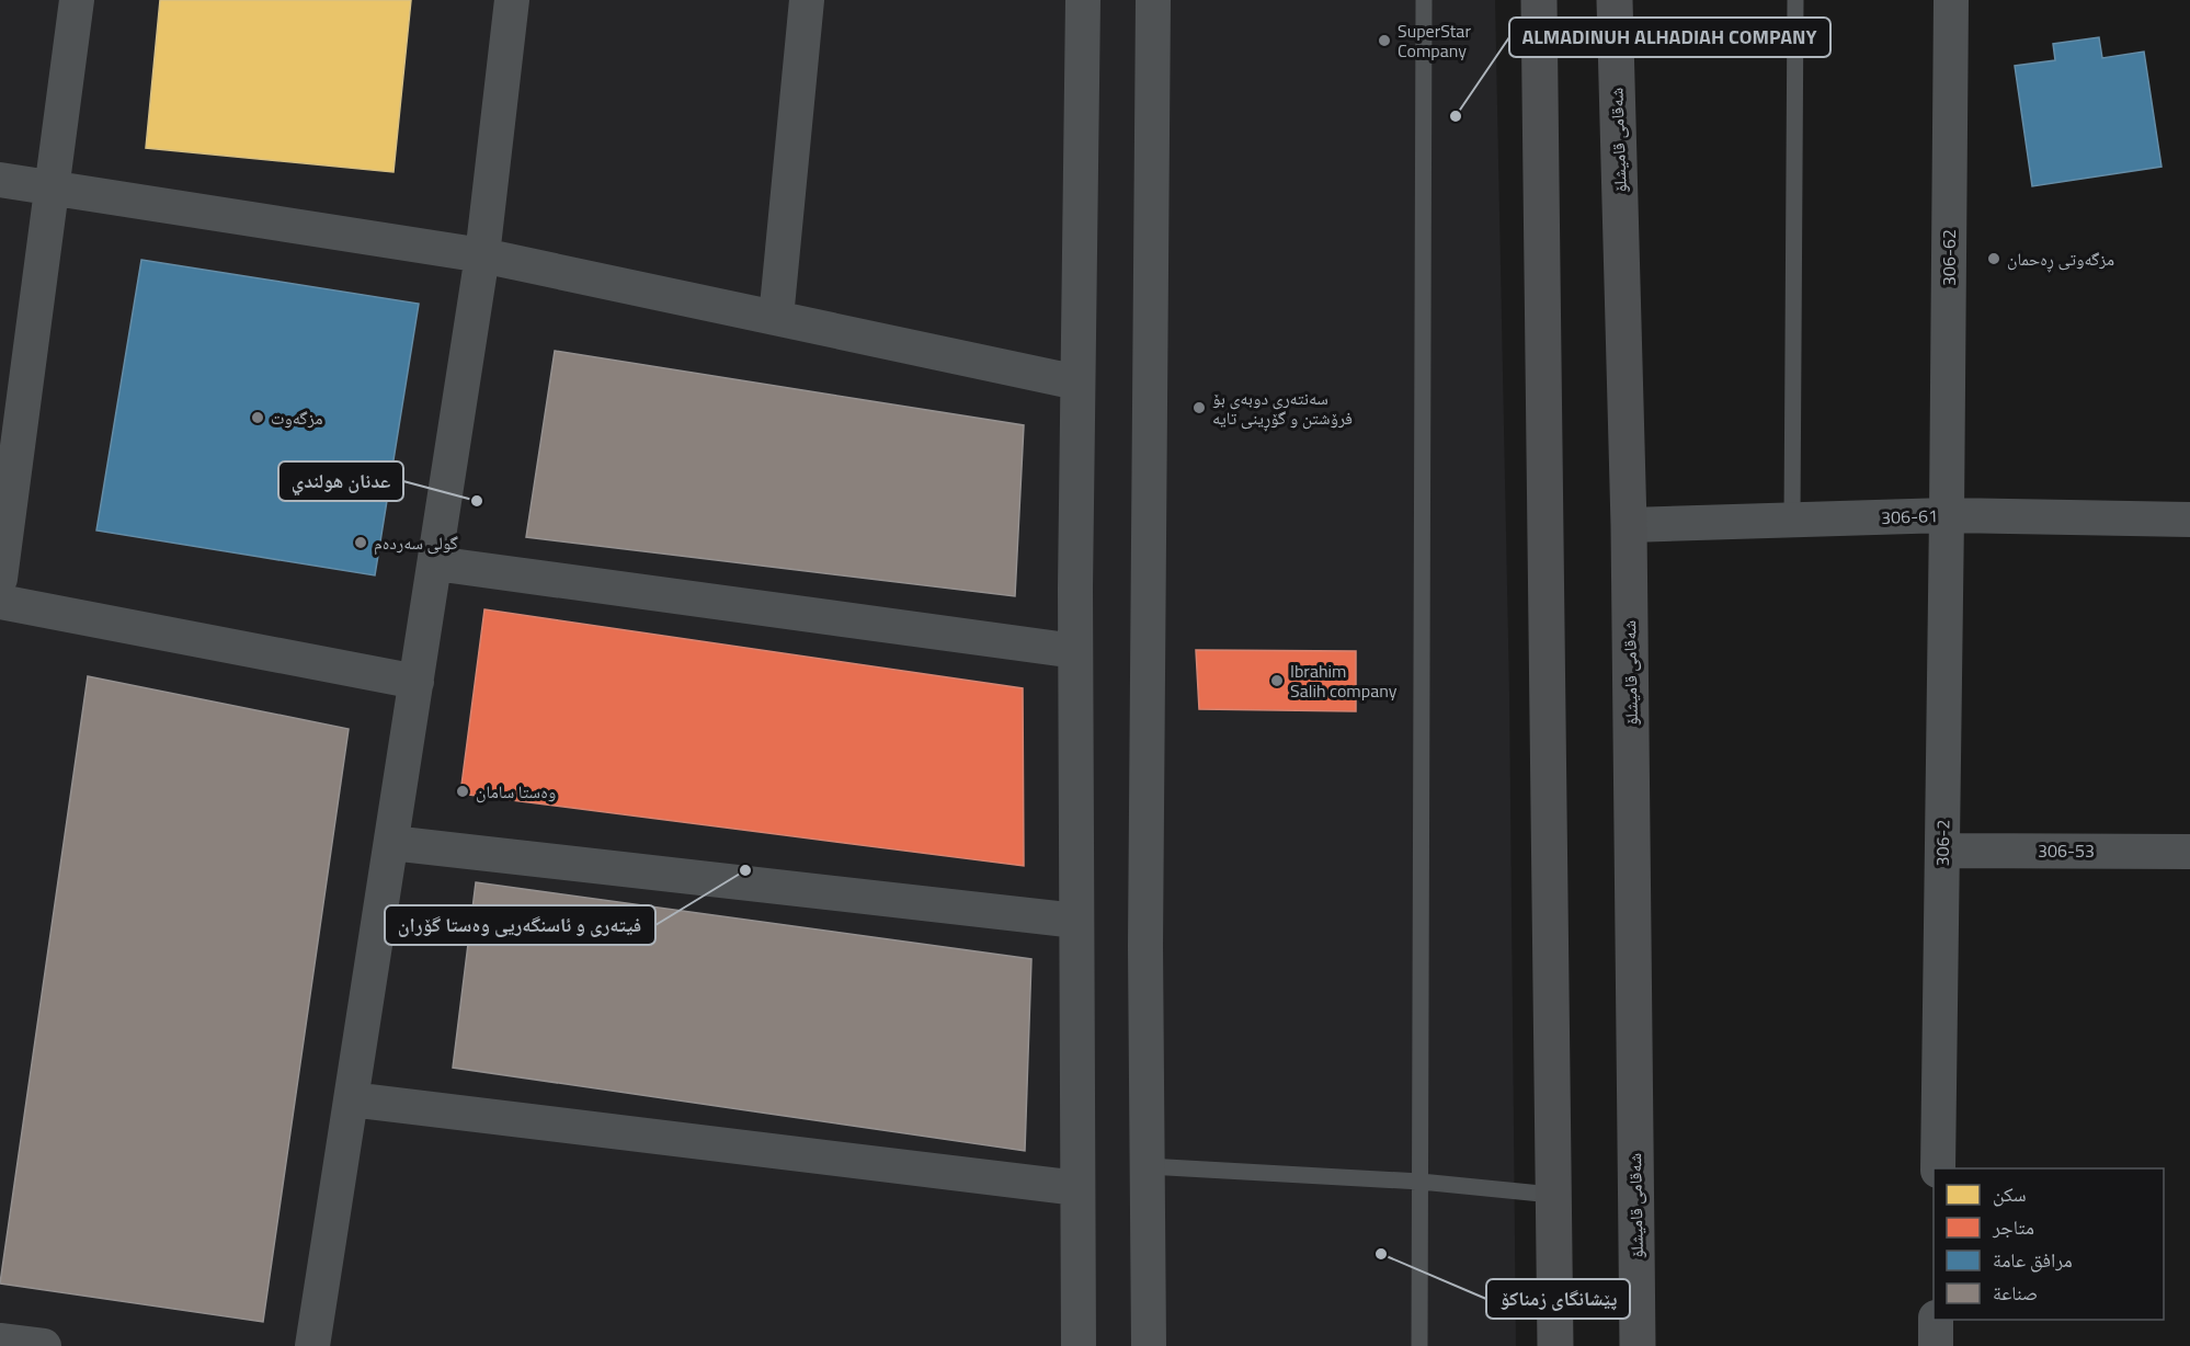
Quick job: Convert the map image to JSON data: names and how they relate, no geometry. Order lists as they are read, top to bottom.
{
  "streets": {
    "street": [
      "شەقامی قامیشلۆ",
      "306-62",
      "306-61",
      "306-2",
      "306-53"
    ]
  },
  "crossings": [
    ["شەقامی قامیشلۆ", "306-61"],
    ["306-62", "306-61"],
    ["306-62", "306-2"],
    ["306-61", "306-2"],
    ["306-2", "306-53"]
  ],
  "places": [
    "SuperStar Company",
    "ALMADINUH ALHADIAH COMPANY",
    "مزگەوتی ڕەحمان",
    "سەنتەری دوبەی بۆ فرۆشتن و گۆڕینی تایە",
    "مزگه‌وت",
    "عدنان هولندي",
    "گولی سەردەم",
    "Ibrahim Salih company",
    "وەستا سامان",
    "فیتەری و ئاسنگەریی وەستا گۆران",
    "پێشانگای زمناكۆ"
  ],
  "legend": [
    "سكن",
    "متاجر",
    "مرافق عامة",
    "صناعة"
  ]
}
